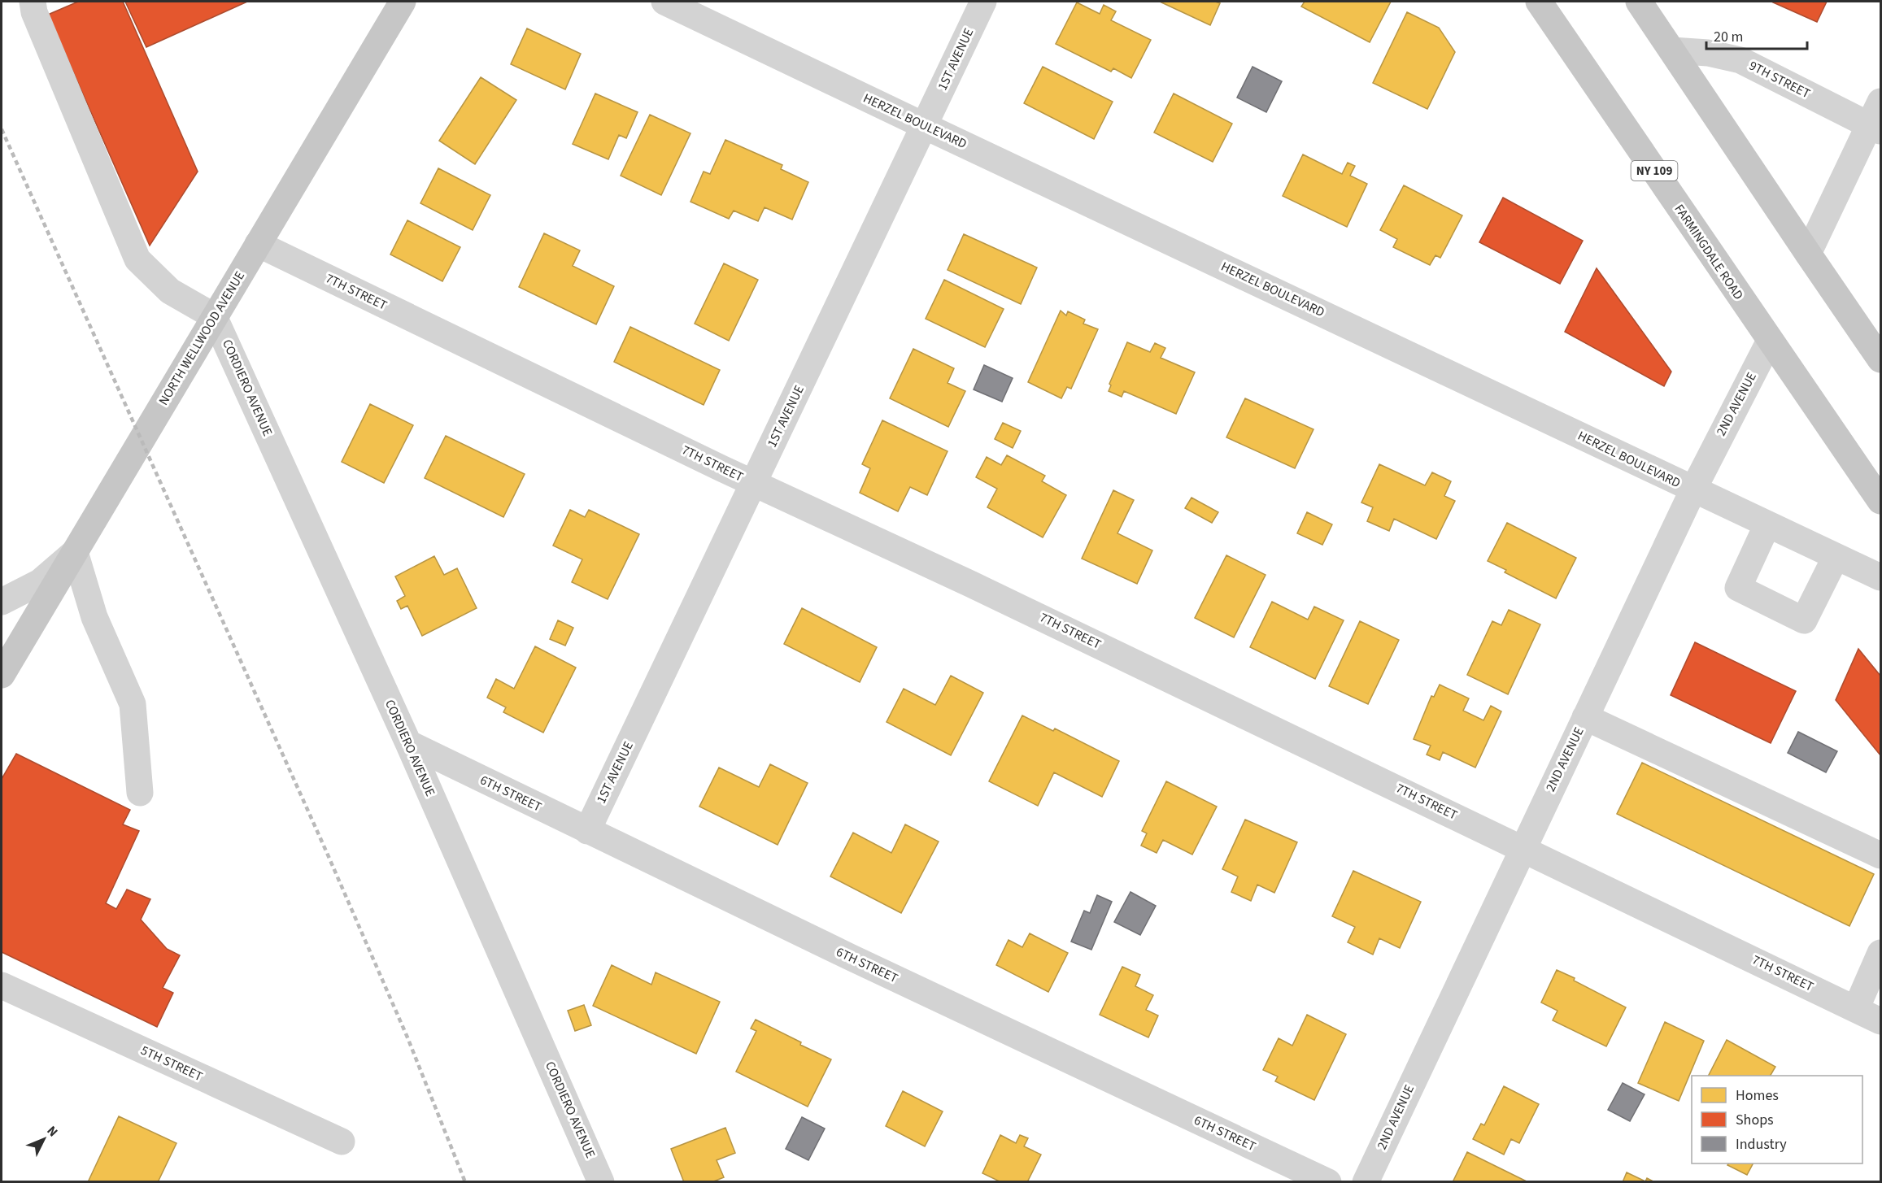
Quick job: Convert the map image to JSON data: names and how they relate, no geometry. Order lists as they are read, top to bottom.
{
  "streets": {
    "main road": ["NY 109", "FARMINGDALE ROAD", "NORTH WELLWOOD AVENUE"],
    "street": [
      "1ST AVENUE",
      "9TH STREET",
      "HERZEL BOULEVARD",
      "7TH STREET",
      "CORDIERO AVENUE",
      "2ND AVENUE",
      "6TH STREET",
      "5TH STREET"
    ]
  },
  "crossings": [
    ["1ST AVENUE", "HERZEL BOULEVARD"],
    ["1ST AVENUE", "7TH STREET"],
    ["1ST AVENUE", "6TH STREET"],
    ["HERZEL BOULEVARD", "2ND AVENUE"],
    ["FARMINGDALE ROAD", "2ND AVENUE"],
    ["7TH STREET", "NORTH WELLWOOD AVENUE"],
    ["7TH STREET", "2ND AVENUE"],
    ["NORTH WELLWOOD AVENUE", "CORDIERO AVENUE"],
    ["CORDIERO AVENUE", "6TH STREET"]
  ],
  "legend": ["Homes", "Shops", "Industry"],
  "scale_bar": "20 m",
  "north": "top right"
}
